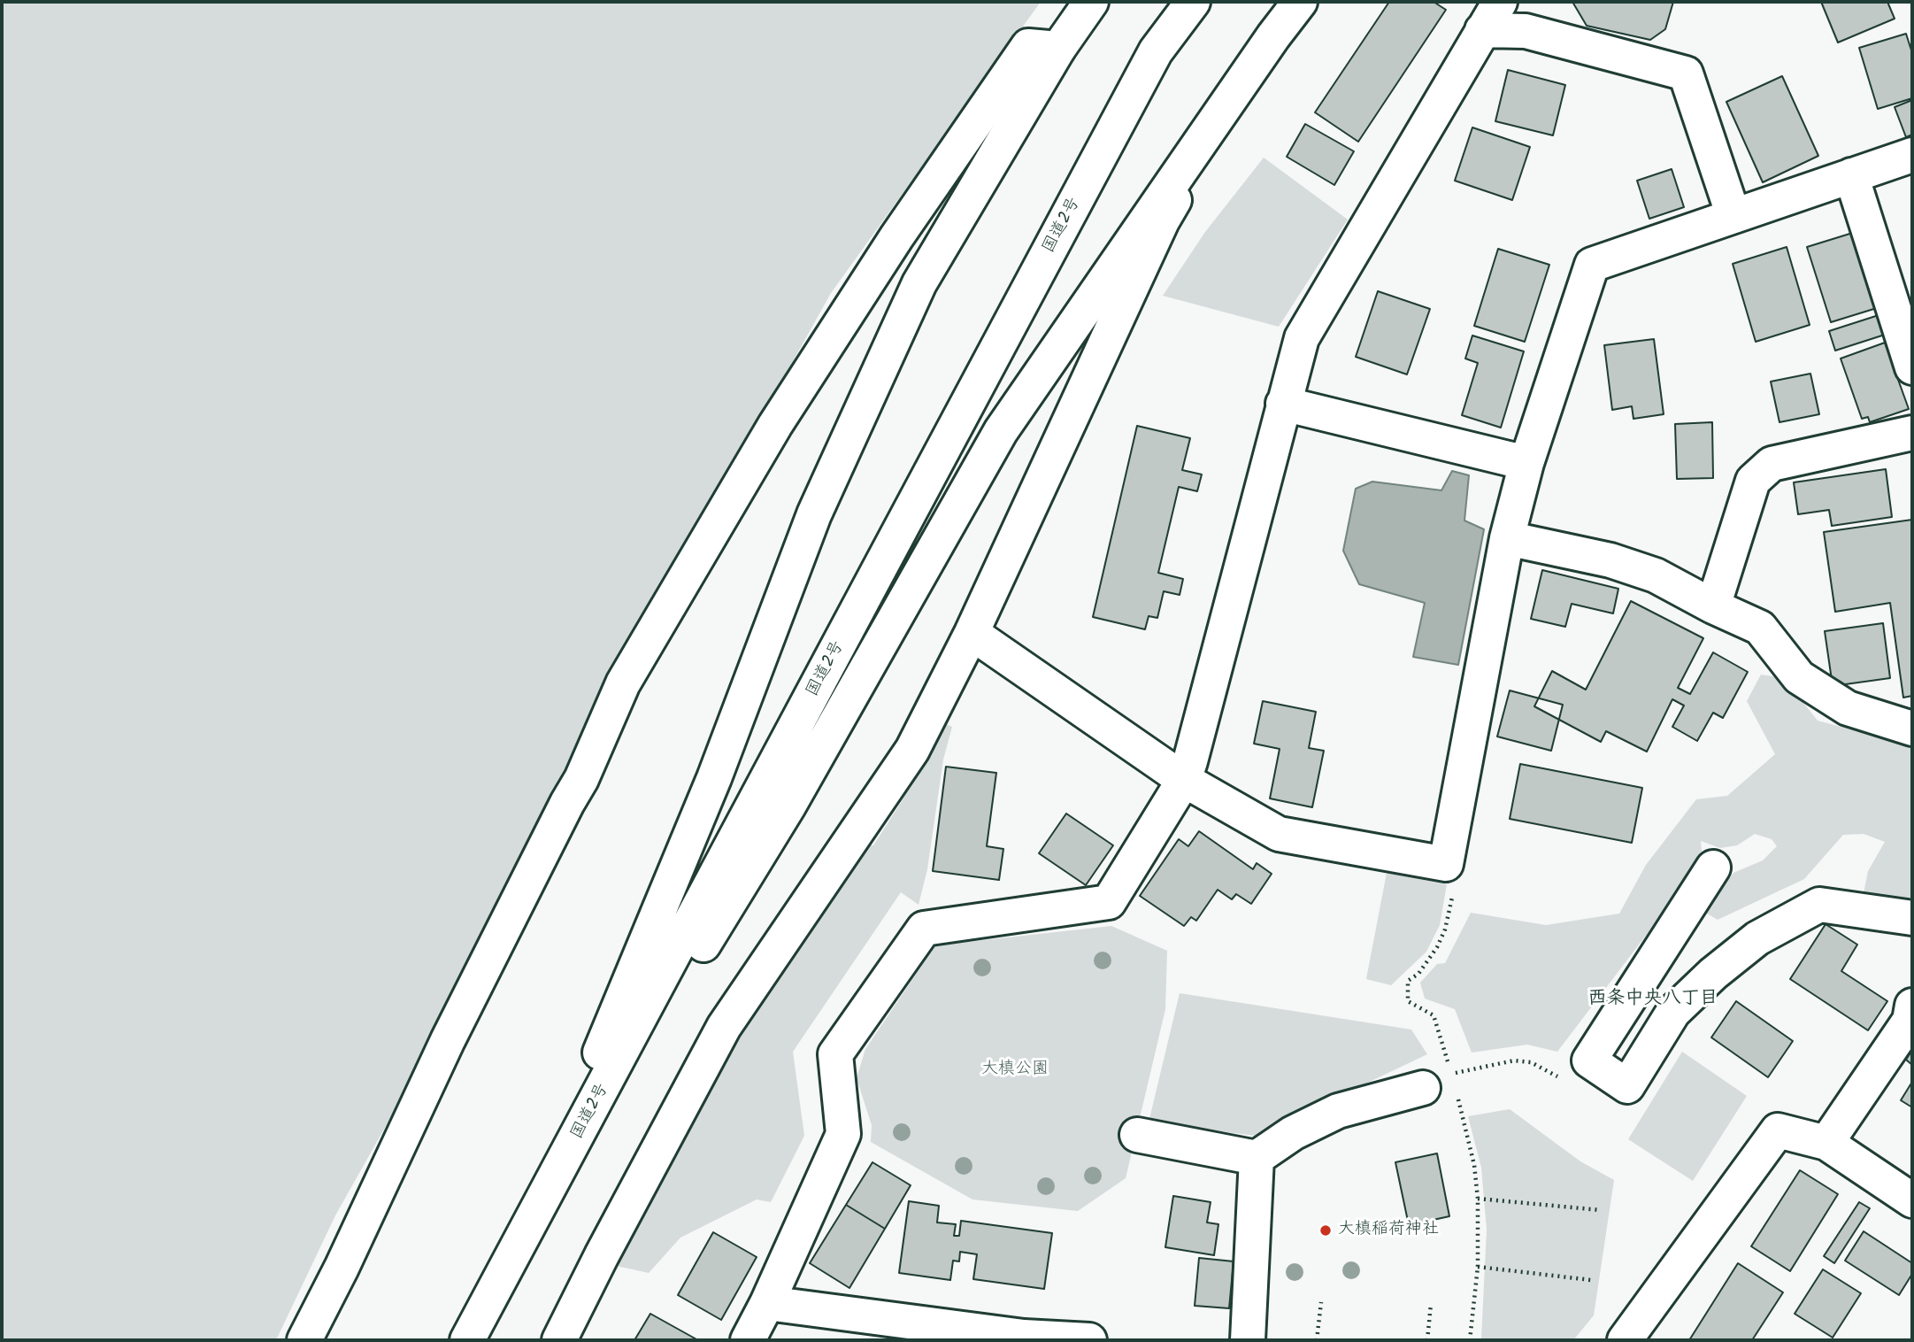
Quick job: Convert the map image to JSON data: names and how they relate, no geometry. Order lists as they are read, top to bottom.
{
  "streets": {
    "main road": ["国道2号"]
  },
  "districts": ["西条中央八丁目"],
  "parks": ["大槙公園"],
  "places": ["大槙稲荷神社"]
}
